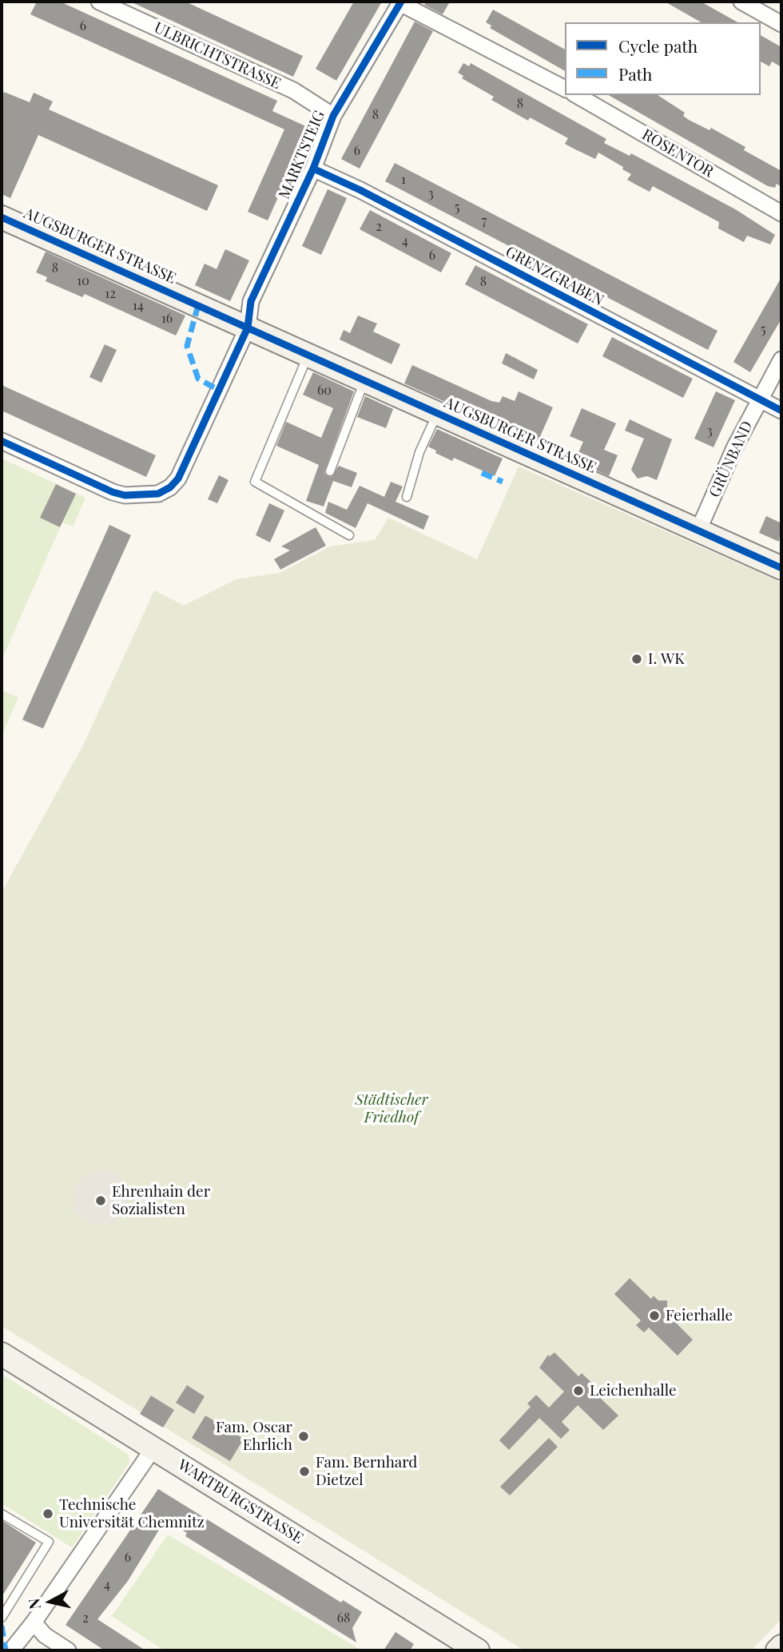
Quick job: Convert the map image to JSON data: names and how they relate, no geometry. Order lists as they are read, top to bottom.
{
  "streets": {
    "street": [
      "ULBRICHTSTRASSE",
      "ROSENTOR",
      "MARKTSTEIG",
      "AUGSBURGER STRASSE",
      "GRENZGRABEN",
      "GRÜNBAND",
      "WARTBURGSTRASSE"
    ]
  },
  "crossings": [
    ["ULBRICHTSTRASSE", "MARKTSTEIG"],
    ["MARKTSTEIG", "AUGSBURGER STRASSE"],
    ["MARKTSTEIG", "GRENZGRABEN"],
    ["AUGSBURGER STRASSE", "GRÜNBAND"],
    ["GRENZGRABEN", "GRÜNBAND"]
  ],
  "parks": ["Städtischer Friedhof"],
  "places": [
    "I. WK",
    "Ehrenhain der Sozialisten",
    "Feierhalle",
    "Leichenhalle",
    "Fam. Oscar Ehrlich",
    "Fam. Bernhard Dietzel",
    "Technische Universität Chemnitz"
  ],
  "house_numbers": [
    "6",
    "8",
    "8",
    "6",
    "1",
    "3",
    "5",
    "7",
    "2",
    "4",
    "6",
    "8",
    "10",
    "8",
    "12",
    "14",
    "16",
    "5",
    "60",
    "3",
    "6",
    "4",
    "2",
    "68"
  ],
  "legend": ["Cycle path", "Path"],
  "north": "left"
}
